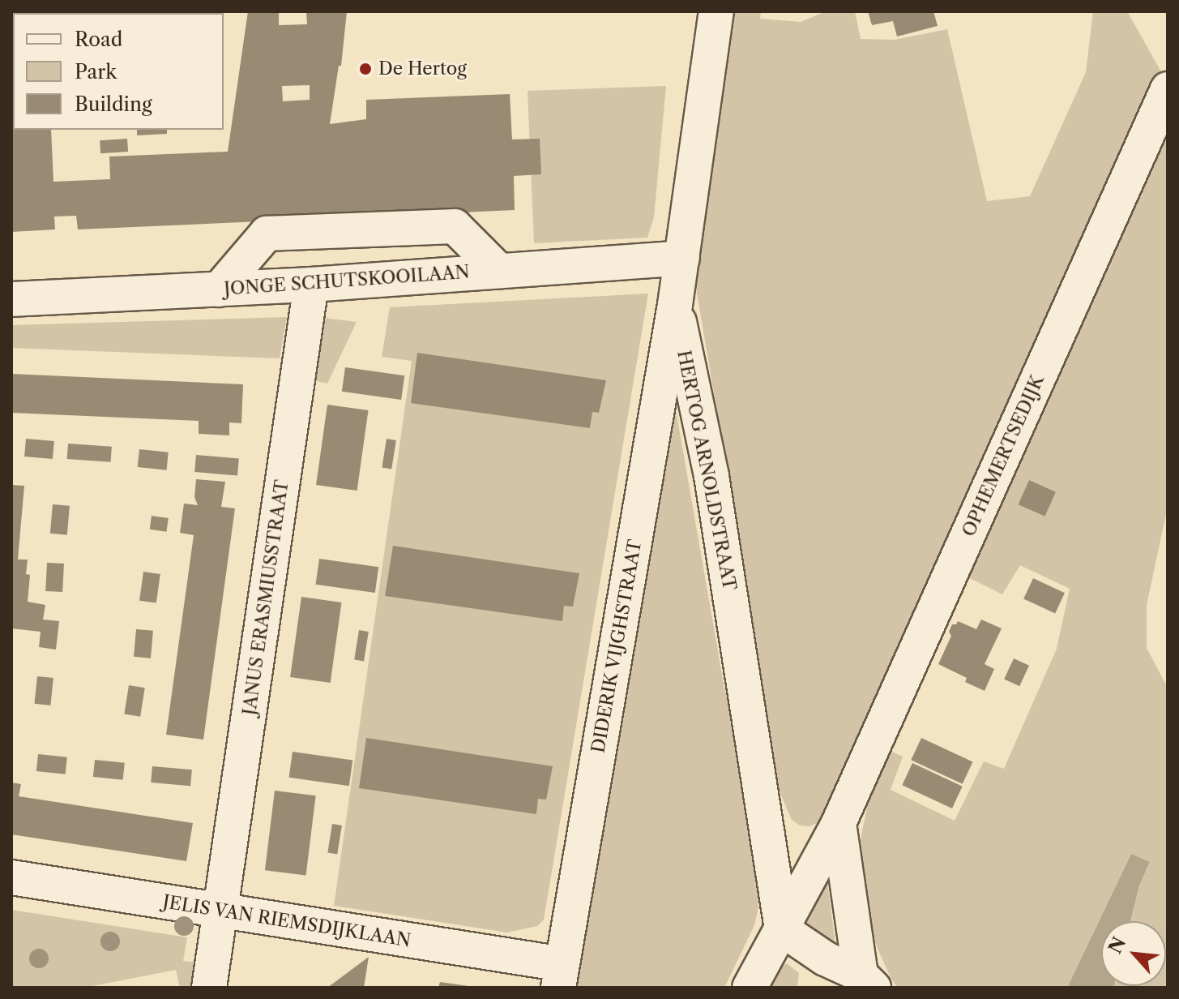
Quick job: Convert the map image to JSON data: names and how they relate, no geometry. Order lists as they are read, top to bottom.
{
  "streets": {
    "street": [
      "JONGE SCHUTSKOOILAAN",
      "OPHEMERTSEDIJK",
      "HERTOG ARNOLDSTRAAT",
      "JANUS ERASMIUSSTRAAT",
      "DIDERIK VIJGHSTRAAT",
      "JELIS VAN RIEMSDIJKLAAN"
    ]
  },
  "crossings": [
    ["JONGE SCHUTSKOOILAAN", "HERTOG ARNOLDSTRAAT"],
    ["JONGE SCHUTSKOOILAAN", "JANUS ERASMIUSSTRAAT"],
    ["OPHEMERTSEDIJK", "HERTOG ARNOLDSTRAAT"],
    ["HERTOG ARNOLDSTRAAT", "DIDERIK VIJGHSTRAAT"],
    ["JANUS ERASMIUSSTRAAT", "JELIS VAN RIEMSDIJKLAAN"],
    ["DIDERIK VIJGHSTRAAT", "JELIS VAN RIEMSDIJKLAAN"]
  ],
  "places": ["De Hertog"],
  "legend": ["Road", "Park", "Building"],
  "north": "top left"
}
